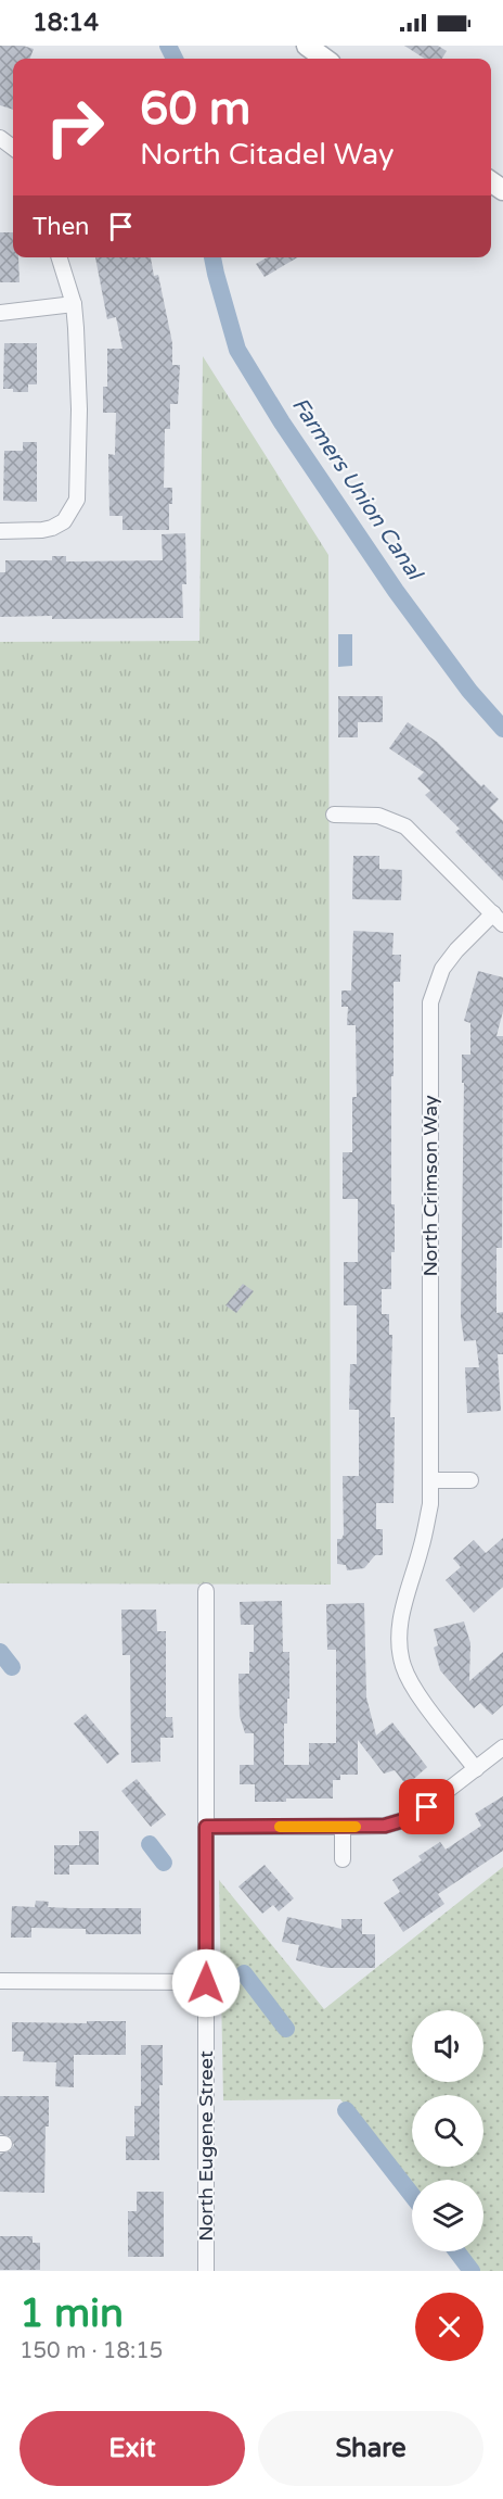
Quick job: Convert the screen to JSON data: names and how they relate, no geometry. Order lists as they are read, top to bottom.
{
  "streets": {
    "street": ["North Crimson Way", "North Eugene Street"]
  },
  "water": ["Farmers Union Canal"],
  "page": {
    "status": "18:14",
    "turn": ["60 m", "North Citadel Way"],
    "then": "Then",
    "heading": ["1 min", "150 m · 18:15"],
    "buttons": ["Exit", "Share"]
  }
}
